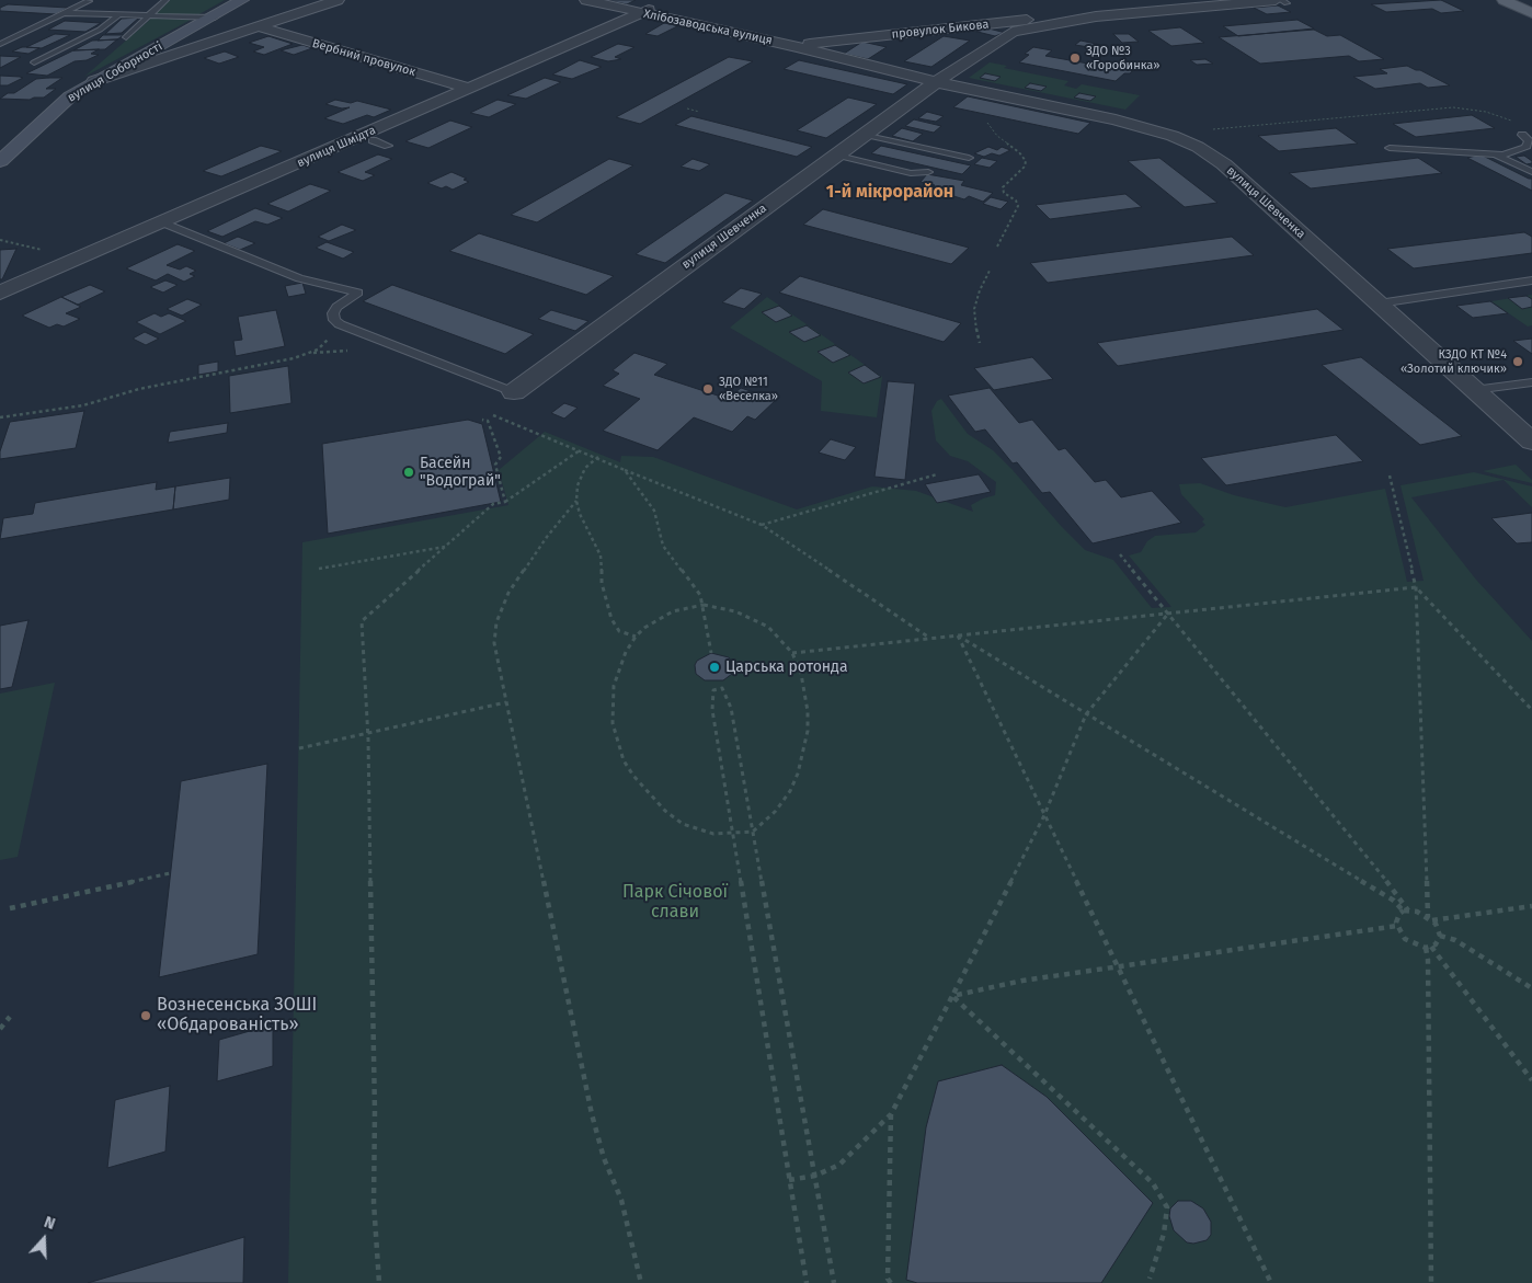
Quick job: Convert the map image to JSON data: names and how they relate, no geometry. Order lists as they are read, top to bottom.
{
  "streets": {
    "main road": ["вулиця Соборності"],
    "street": [
      "Хлібозаводська вулиця",
      "провулок Бикова",
      "Вербний провулок",
      "вулиця Шмідта",
      "вулиця Шевченка"
    ]
  },
  "crossings": [
    ["Хлібозаводська вулиця", "провулок Бикова"],
    ["Хлібозаводська вулиця", "вулиця Шмідта"],
    ["Хлібозаводська вулиця", "вулиця Шевченка"],
    ["провулок Бикова", "вулиця Шевченка"],
    ["Вербний провулок", "вулиця Шмідта"]
  ],
  "districts": ["1-й мікрорайон"],
  "parks": ["Парк Січової слави"],
  "places": [
    "ЗДО №3 «Горобинка»",
    "КЗДО КТ №4 «Золотий ключик»",
    "ЗДО №11 «Веселка»",
    "Басейн \"Водограй\"",
    "Царська ротонда",
    "Вознесенська ЗОШІ «Обдарованість»"
  ],
  "north": "top"
}
